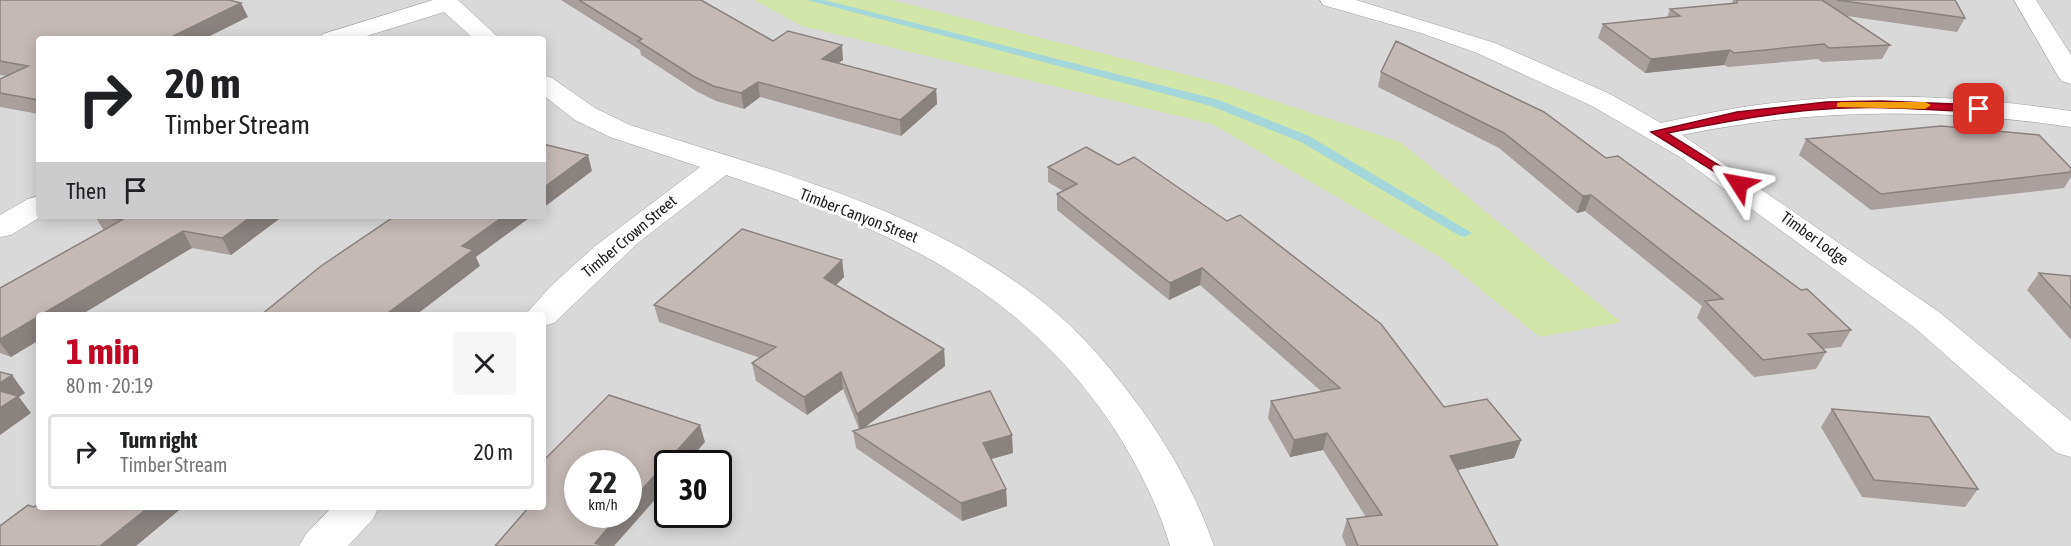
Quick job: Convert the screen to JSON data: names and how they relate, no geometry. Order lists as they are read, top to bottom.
{
  "streets": {
    "street": ["Timber Canyon Street", "Timber Crown Street", "Timber Lodge"]
  },
  "crossings": [
    ["Timber Canyon Street", "Timber Crown Street"]
  ],
  "page": {
    "turn": ["20 m", "Timber Stream"],
    "then": "Then",
    "heading": ["1 min", "80 m · 20:19"],
    "list": [
      {
        "name": "Turn right",
        "note": "Timber Stream",
        "value": "20 m"
      }
    ],
    "speed": "22 km/h",
    "limit": "30"
  }
}
